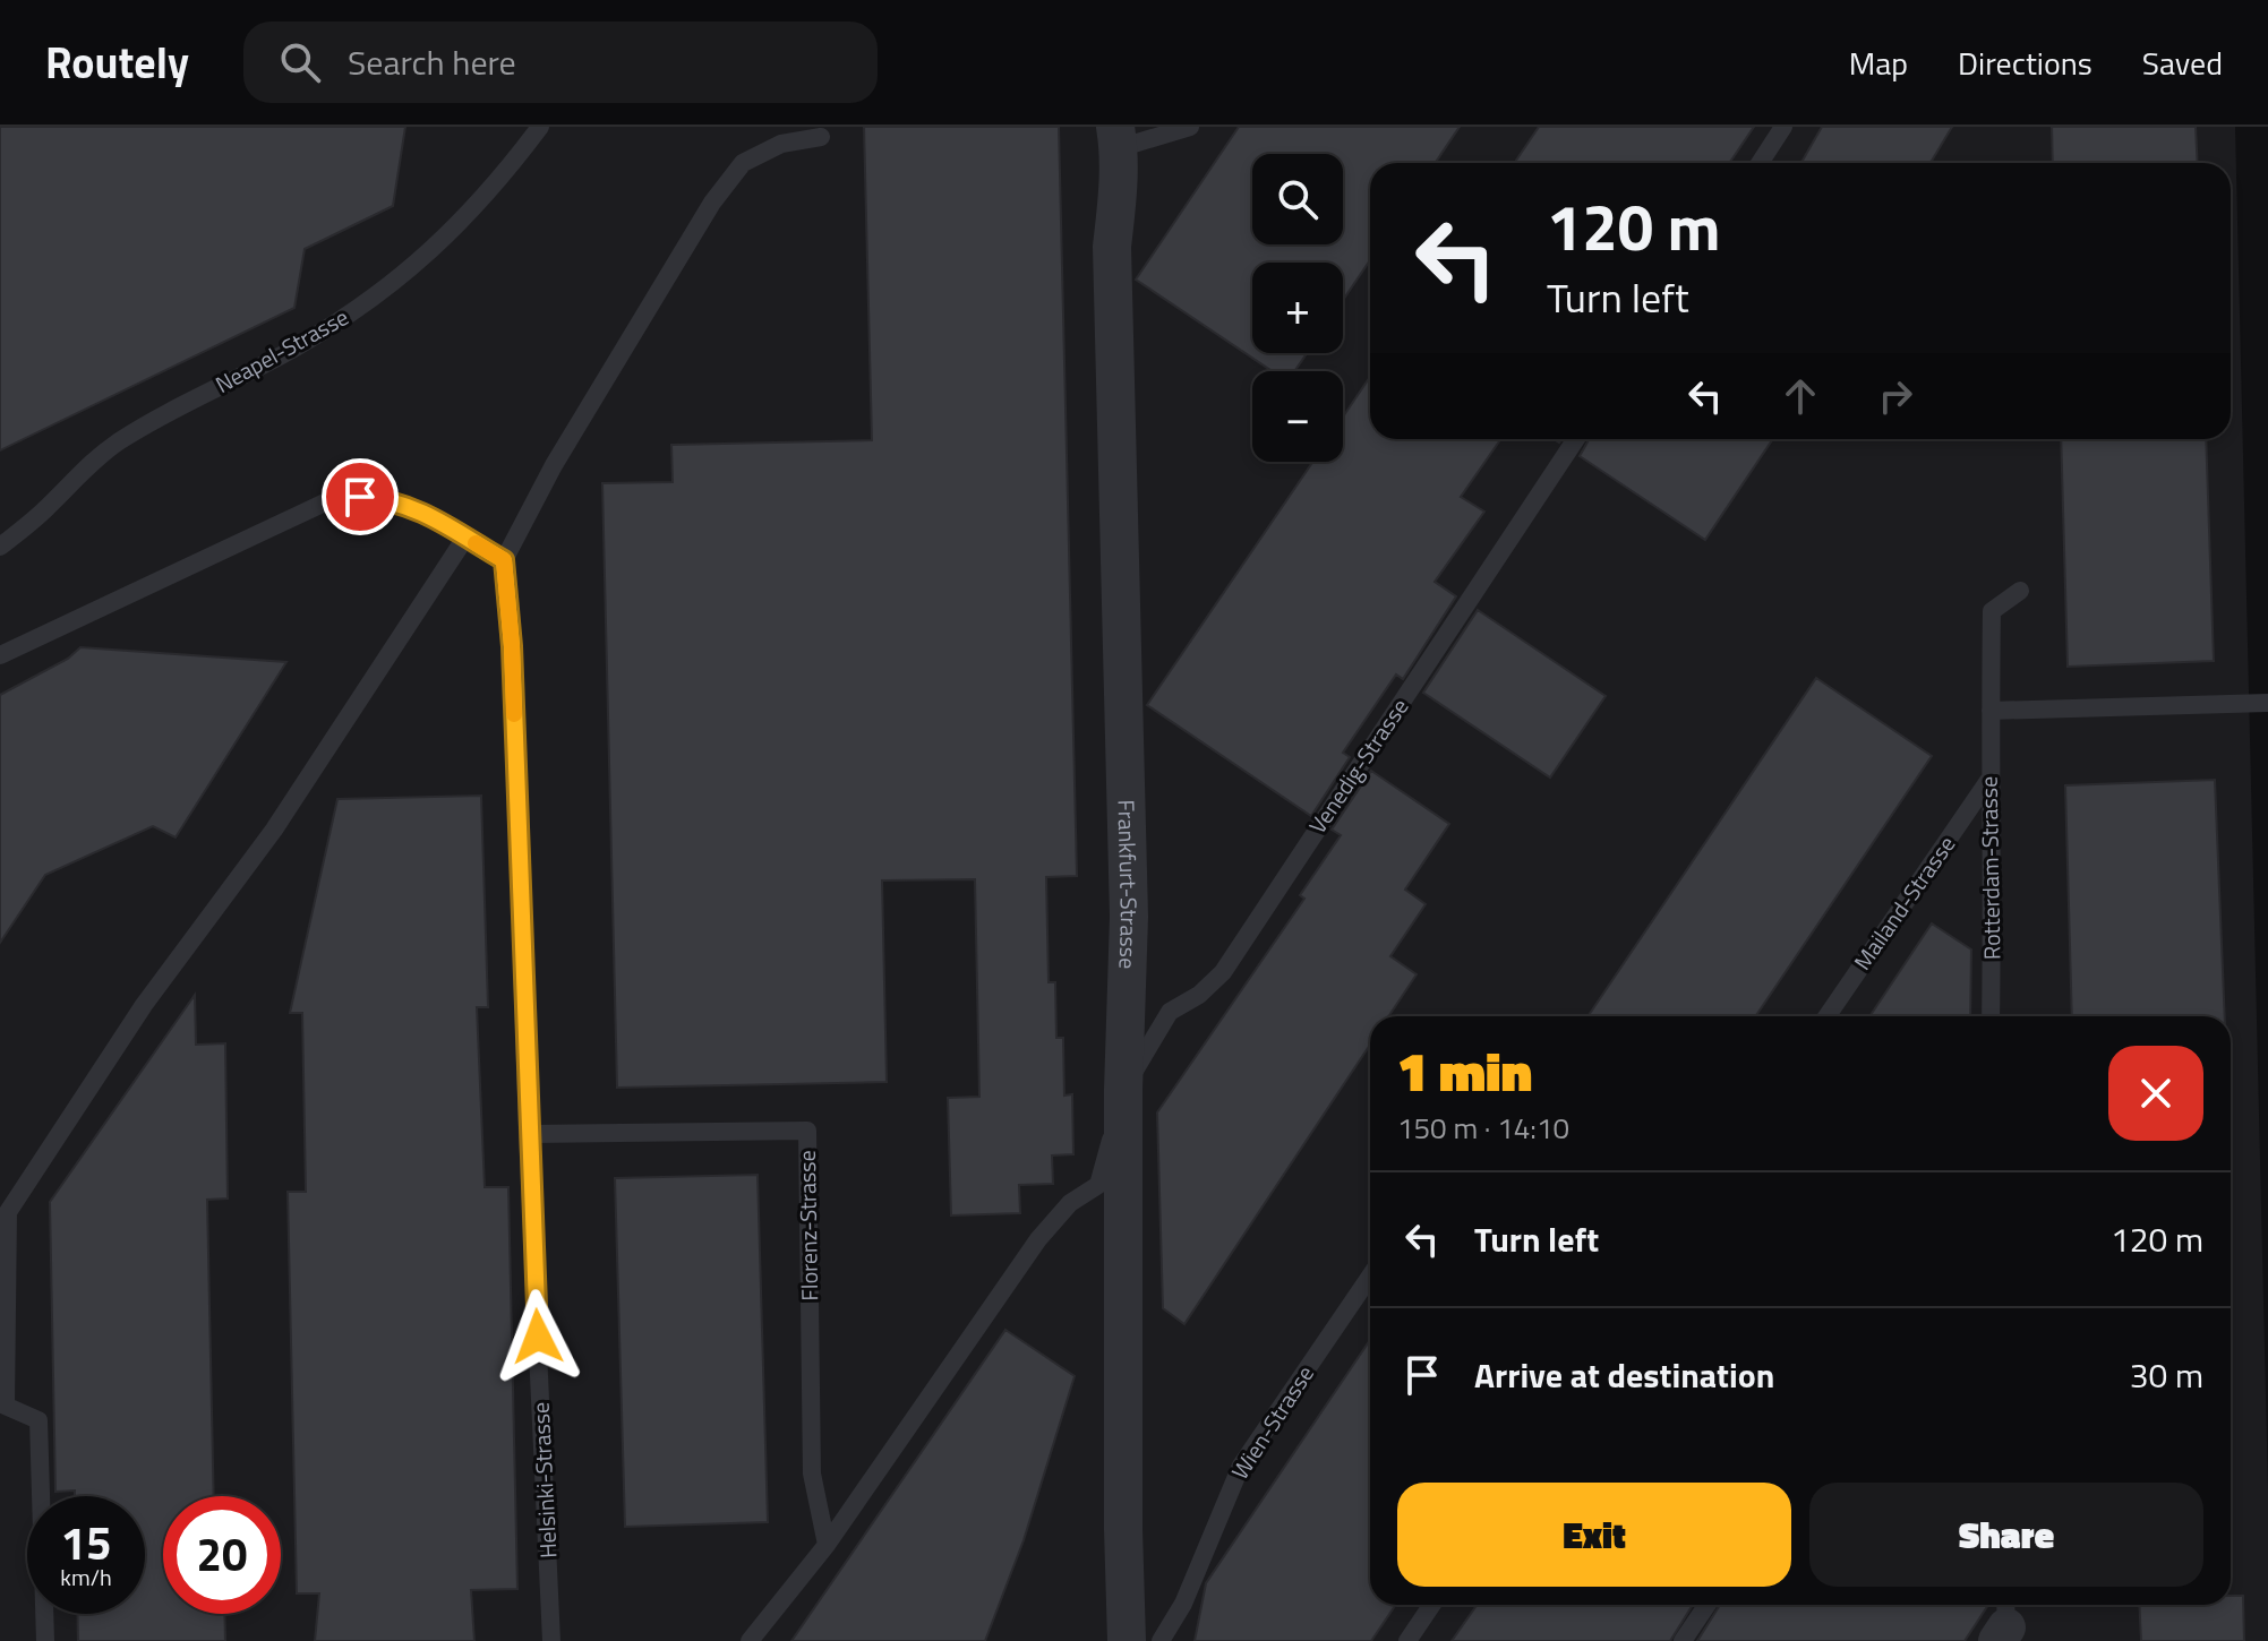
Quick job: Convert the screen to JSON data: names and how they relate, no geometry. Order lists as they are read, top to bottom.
{
  "streets": {
    "street": ["Frankfurt-Strasse"],
    "lane": [
      "Neapel-Strasse",
      "Venedig-Strasse",
      "Rotterdam-Strasse",
      "Mailand-Strasse",
      "Florenz-Strasse",
      "Wien-Strasse",
      "Helsinki-Strasse"
    ]
  },
  "crossings": [
    ["Venedig-Strasse", "Frankfurt-Strasse"],
    ["Rotterdam-Strasse", "Mailand-Strasse"],
    ["Florenz-Strasse", "Helsinki-Strasse"]
  ],
  "page": {
    "header": "Routely",
    "search": "Search here",
    "nav": ["Map", "Directions", "Saved"],
    "map_buttons": ["+", "−"],
    "turn": ["120 m", "Turn left"],
    "heading": ["1 min", "150 m · 14:10"],
    "list": [
      {
        "name": "Turn left",
        "value": "120 m"
      },
      {
        "name": "Arrive at destination",
        "value": "30 m"
      }
    ],
    "buttons": ["Exit", "Share"],
    "speed": "15 km/h",
    "limit": "20"
  }
}
